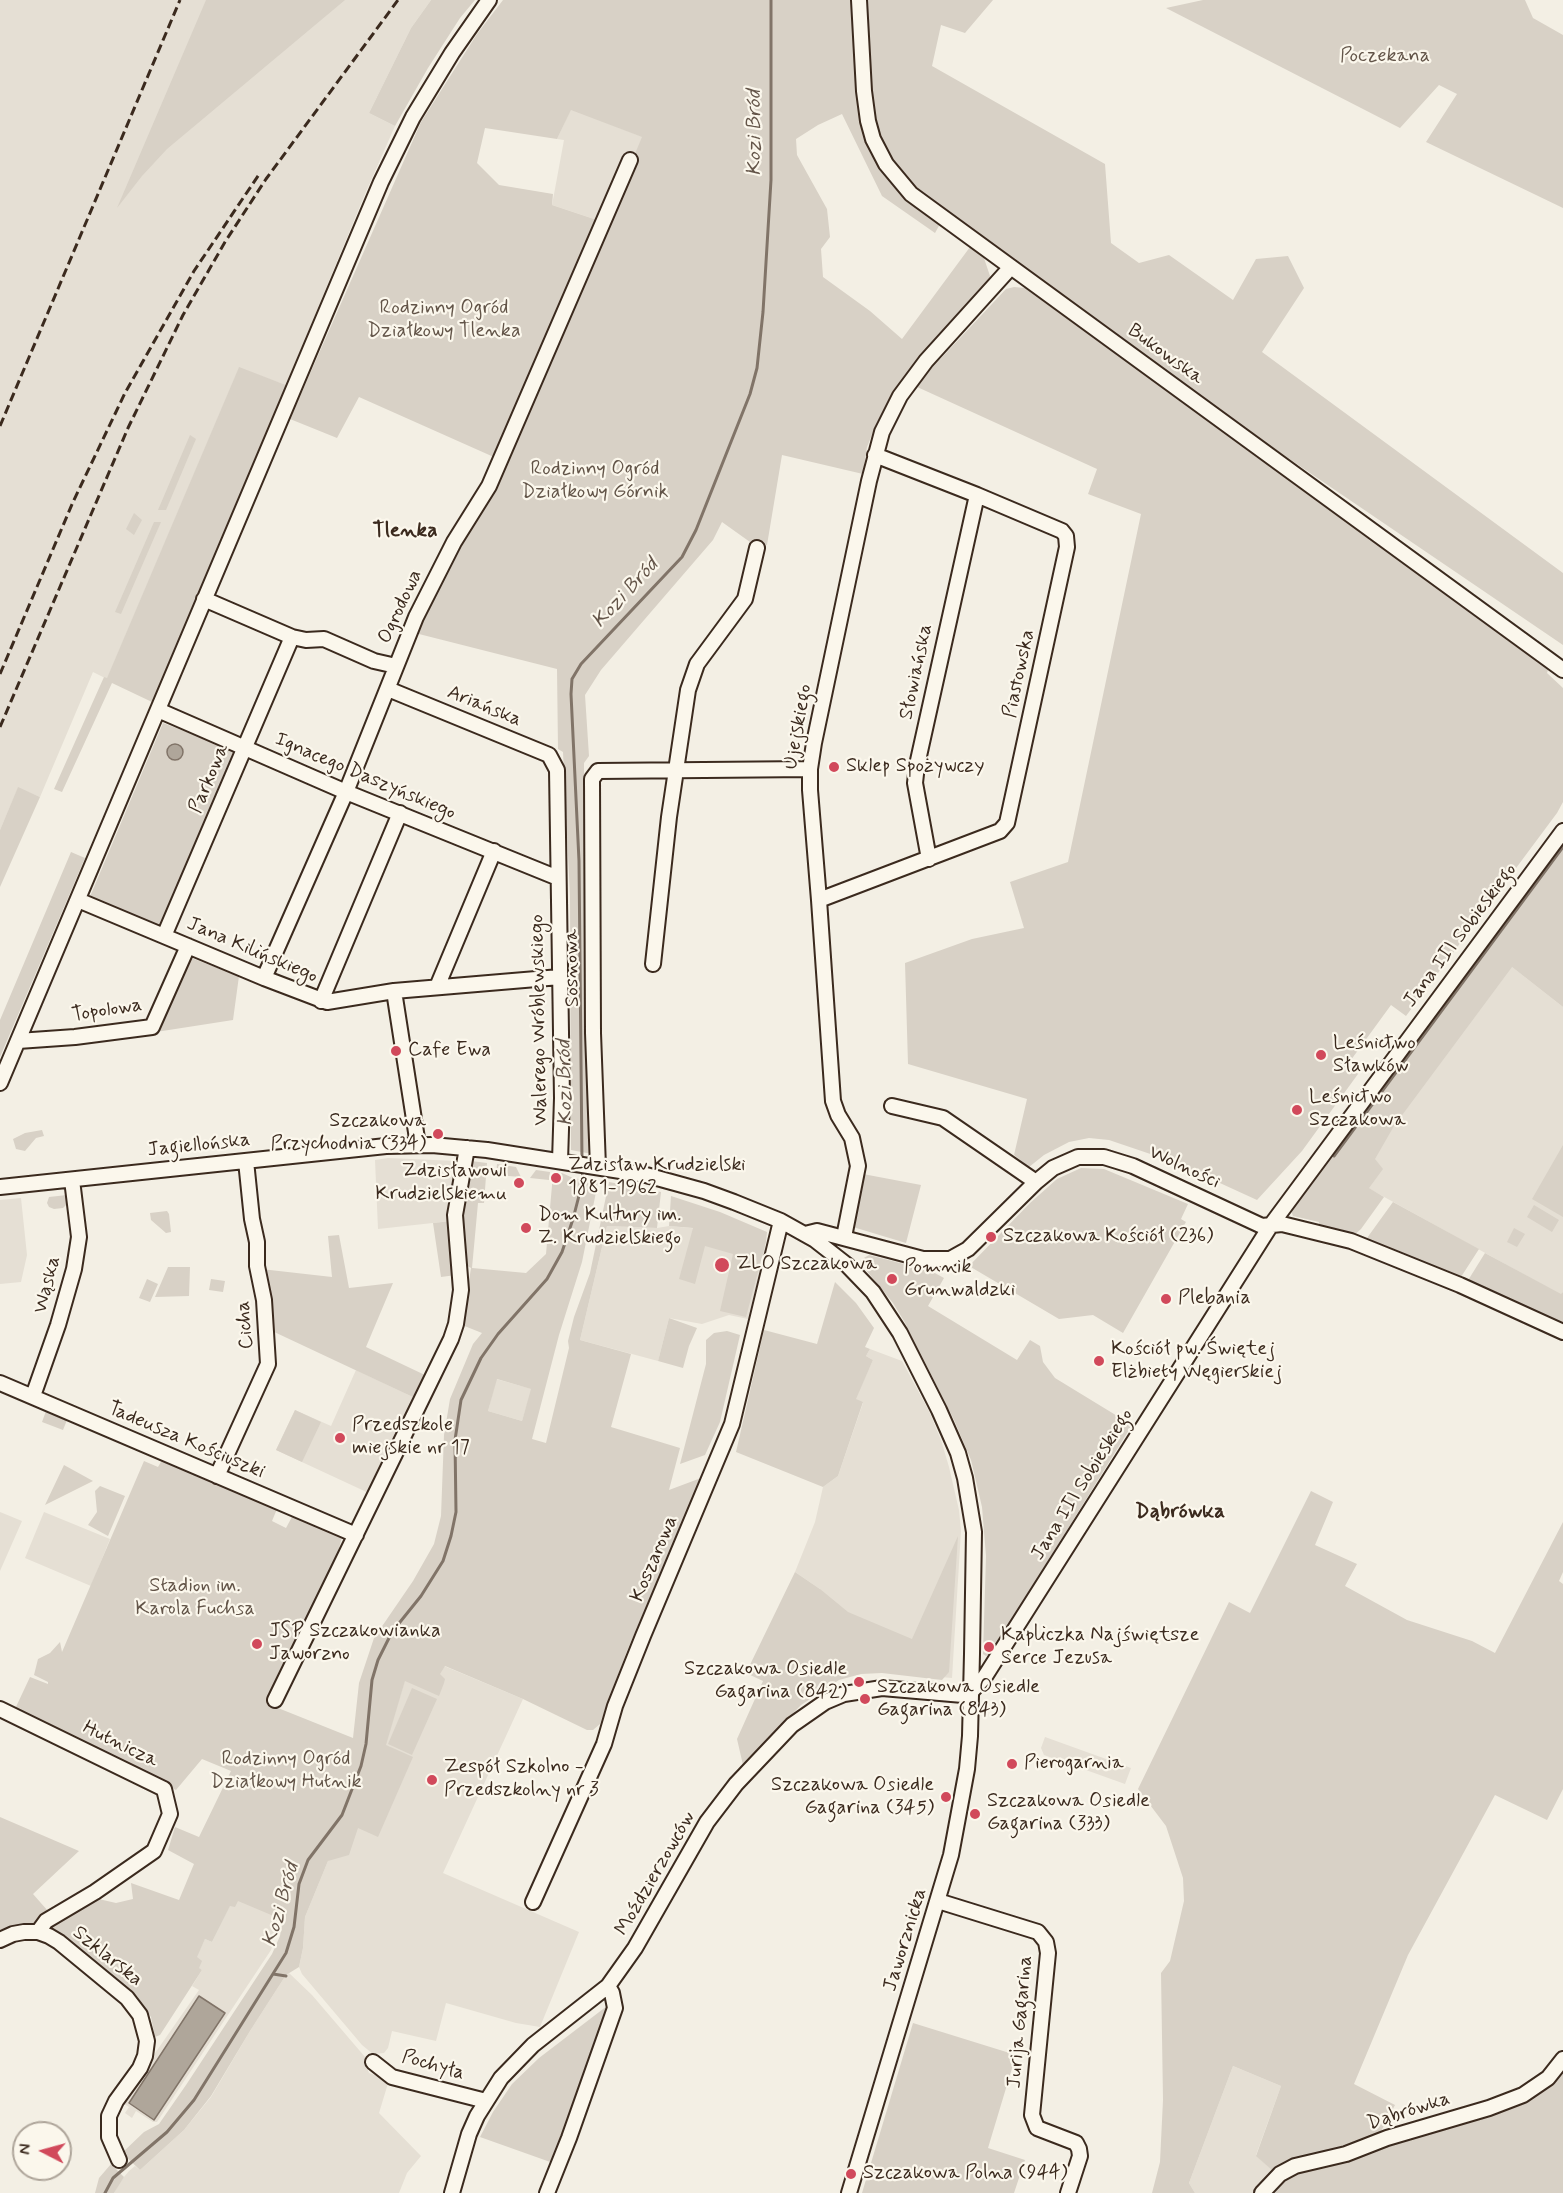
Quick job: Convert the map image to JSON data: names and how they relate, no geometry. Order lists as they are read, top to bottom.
{
  "streets": {
    "street": [
      "Bukowska",
      "Ogrodowa",
      "Słowiańska",
      "Piastowska",
      "Ariańska",
      "Ujejskiego",
      "Ignacego Daszyńskiego",
      "Parkowa",
      "Jana III Sobieskiego",
      "Jana Kilińskiego",
      "Sosnowa",
      "Topolowa",
      "Walerego Wróblewskiego",
      "Jagiellońska",
      "Wolności",
      "Wąska",
      "Cicha",
      "Tadeusza Kościuszki",
      "Koszarowa",
      "Hutnicza",
      "Moździerzowców",
      "Jaworznicka",
      "Szklarska",
      "Jurija Gagarina",
      "Pochyła",
      "Dąbrówka"
    ]
  },
  "crossings": [
    ["Bukowska", "Ujejskiego"],
    ["Ogrodowa", "Ariańska"],
    ["Ogrodowa", "Ignacego Daszyńskiego"],
    ["Ogrodowa", "Jana Kilińskiego"],
    ["Słowiańska", "Piastowska"],
    ["Piastowska", "Ujejskiego"],
    ["Ariańska", "Parkowa"],
    ["Ariańska", "Walerego Wróblewskiego"],
    ["Ujejskiego", "Jagiellońska"],
    ["Ujejskiego", "Wolności"],
    ["Ujejskiego", "Jaworznicka"],
    ["Ignacego Daszyńskiego", "Parkowa"],
    ["Ignacego Daszyńskiego", "Walerego Wróblewskiego"],
    ["Parkowa", "Jana Kilińskiego"],
    ["Jana III Sobieskiego", "Wolności"],
    ["Jana III Sobieskiego", "Moździerzowców"],
    ["Jana III Sobieskiego", "Jaworznicka"],
    ["Jana Kilińskiego", "Topolowa"],
    ["Jana Kilińskiego", "Walerego Wróblewskiego"],
    ["Sosnowa", "Jagiellońska"],
    ["Walerego Wróblewskiego", "Jagiellońska"],
    ["Jagiellońska", "Wolności"],
    ["Jagiellońska", "Wąska"],
    ["Jagiellońska", "Cicha"],
    ["Jagiellońska", "Koszarowa"],
    ["Jagiellońska", "Jaworznicka"],
    ["Wąska", "Tadeusza Kościuszki"],
    ["Cicha", "Tadeusza Kościuszki"],
    ["Hutnicza", "Szklarska"],
    ["Moździerzowców", "Jaworznicka"],
    ["Moździerzowców", "Pochyła"],
    ["Jaworznicka", "Jurija Gagarina"]
  ],
  "districts": ["Tlenka", "Dąbrówka"],
  "water": ["Kozi Bród"],
  "parks": [
    "Poczekana",
    "Rodzinny Ogród Działkowy Tlenka",
    "Rodzinny Ogród Działkowy Górnik",
    "Stadion im. Karola Fuchsa",
    "Rodzinny Ogród Działkowy Hutnik"
  ],
  "places": [
    "Sklep Spożywczy",
    "Cafe Ewa",
    "Leśnictwo Sławków",
    "Leśnictwo Szczakowa",
    "Szczakowa Przychodnia (334)",
    "Zdzisław Krudzielski 1881-1962",
    "Zdzisławowi Krudzielskiemu",
    "Dom Kultury im. Z. Krudzielskiego",
    "Szczakowa Kościół (236)",
    "ZLO Szczakowa",
    "Pomnik Grunwaldzki",
    "Plebania",
    "Kościół pw. Świętej Elżbiety Węgierskiej",
    "Przedszkole miejskie nr 17",
    "JSP Szczakowianka Jaworzno",
    "Kapliczka Najświętsze Serce Jezusa",
    "Szczakowa Osiedle Gagarina (842)",
    "Szczakowa Osiedle Gagarina (843)",
    "Pierogarnia",
    "Zespół Szkolno - Przedszkolny nr 3",
    "Szczakowa Osiedle Gagarina (345)",
    "Szczakowa Osiedle Gagarina (333)",
    "Szczakowa Polna (944)"
  ],
  "north": "left"
}
